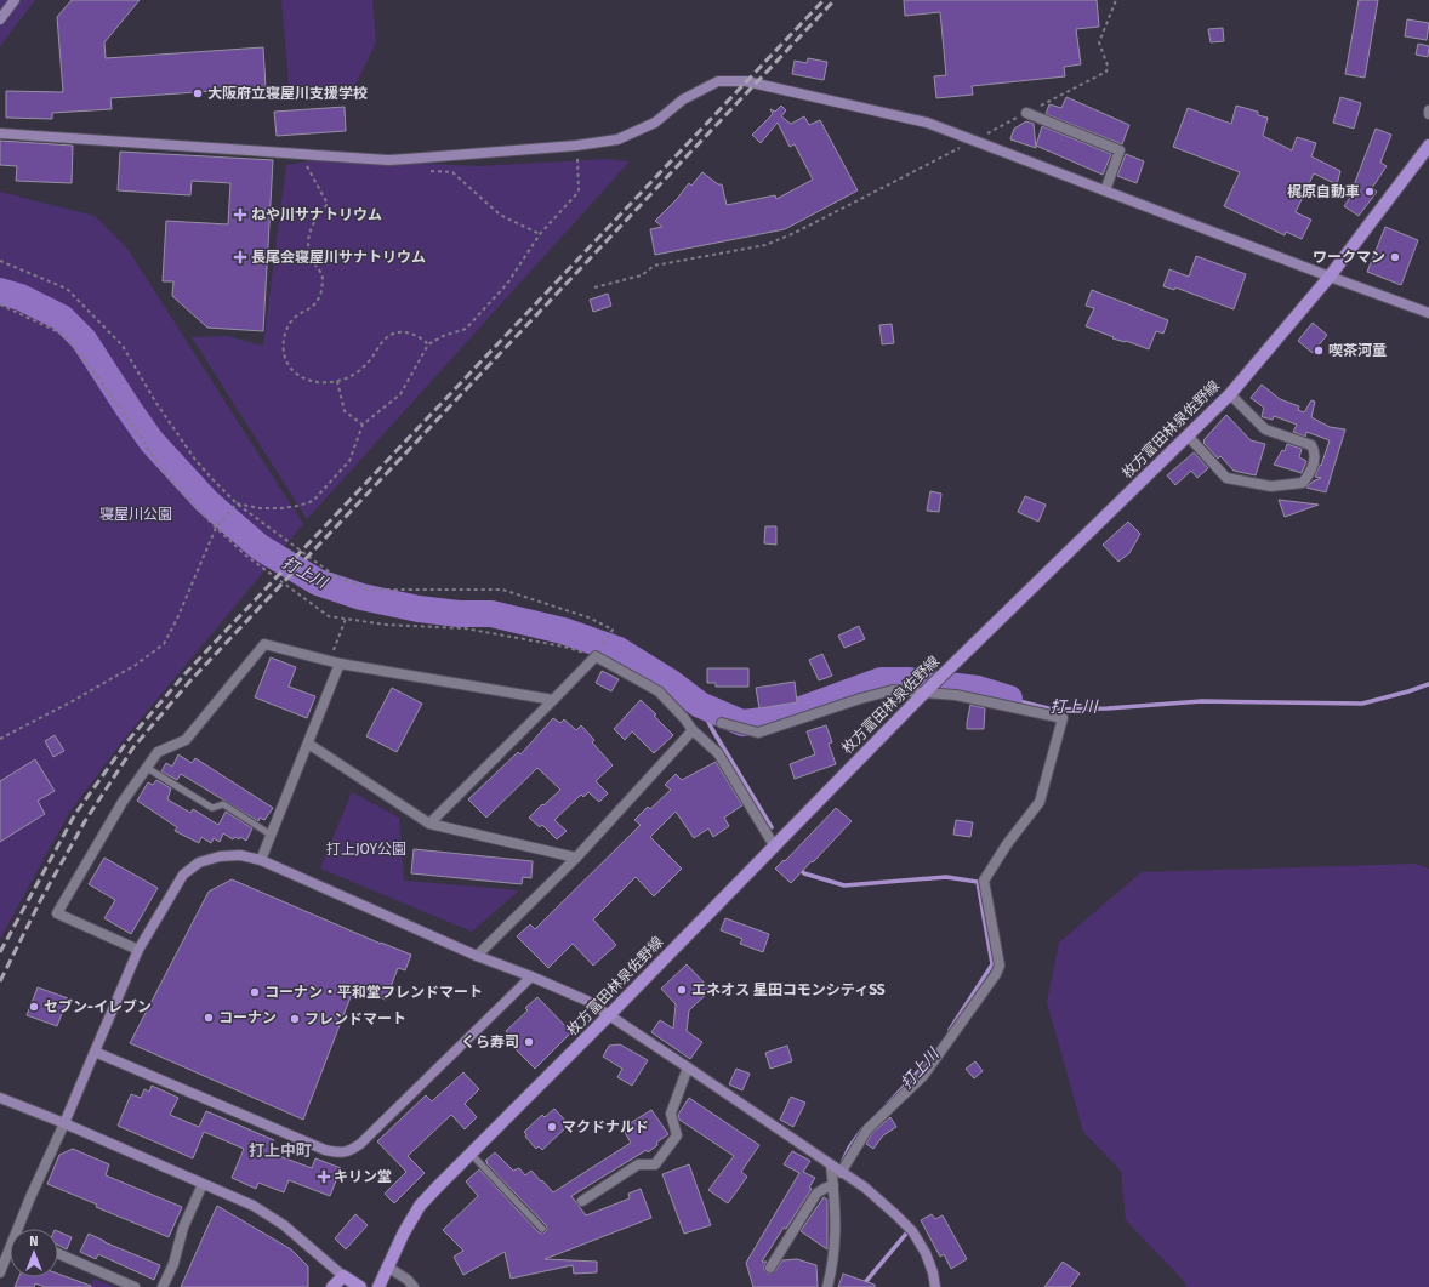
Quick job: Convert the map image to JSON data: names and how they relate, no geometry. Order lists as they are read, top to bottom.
{
  "streets": {
    "main road": ["枚方富田林泉佐野線"]
  },
  "districts": ["打上中町"],
  "water": ["打上川"],
  "parks": ["寝屋川公園", "打上JOY公園"],
  "places": {
    "other": [
      "大阪府立寝屋川支援学校",
      "梶原自動車",
      "ワークマン",
      "喫茶河童",
      "エネオス 星田コモンシティSS",
      "コーナン・平和堂フレンドマート",
      "セブン-イレブン",
      "コーナン",
      "フレンドマート",
      "くら寿司",
      "マクドナルド"
    ],
    "health": ["ねや川サナトリウム", "長尾会寝屋川サナトリウム", "キリン堂"]
  },
  "north": "top"
}
